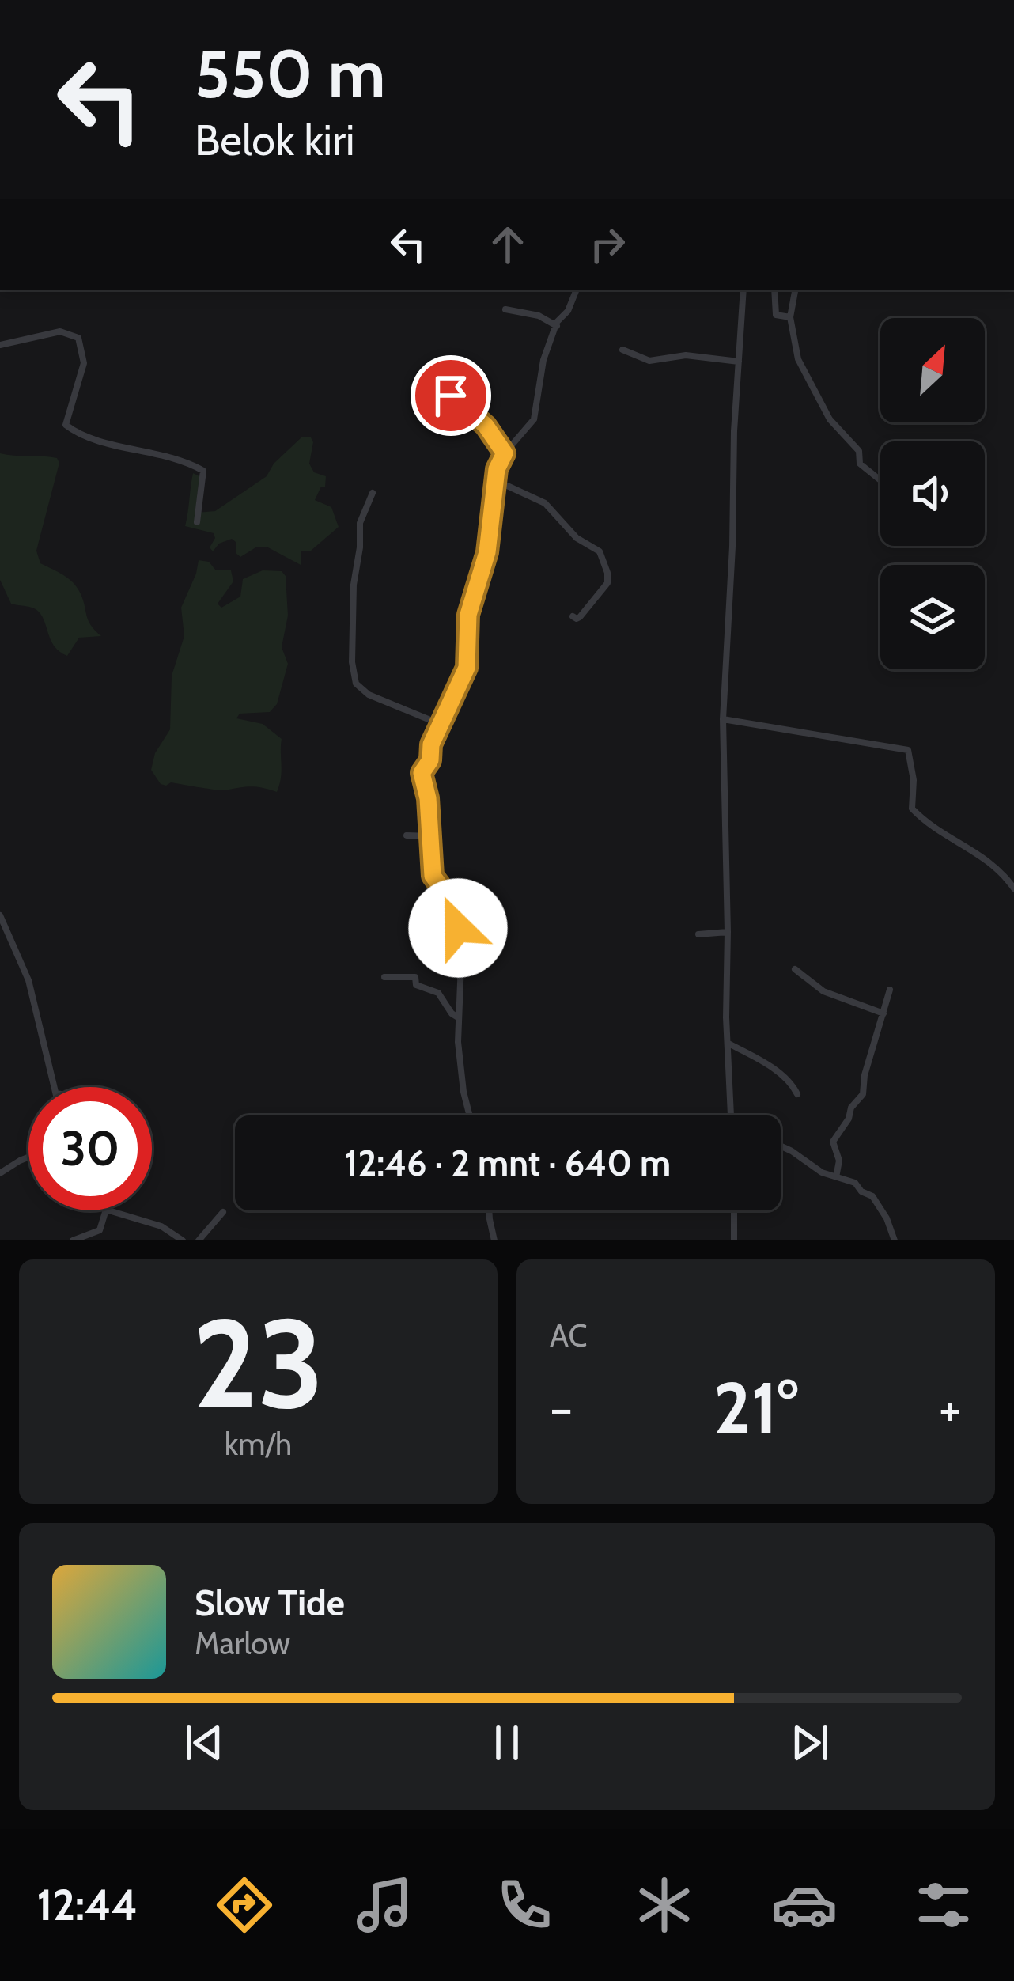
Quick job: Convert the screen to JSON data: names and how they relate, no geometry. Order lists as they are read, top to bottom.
{
  "north": "top right",
  "page": {
    "turn": ["550 m", "Belok kiri"],
    "limit": "30",
    "trip": "12:46 · 2 mnt · 640 m",
    "tile": [
      ["23", "km/h"],
      "AC"
    ],
    "heat": ["−", "21°", "+"],
    "song": ["Slow Tide", "Marlow"],
    "tabs": "12:44"
  }
}
